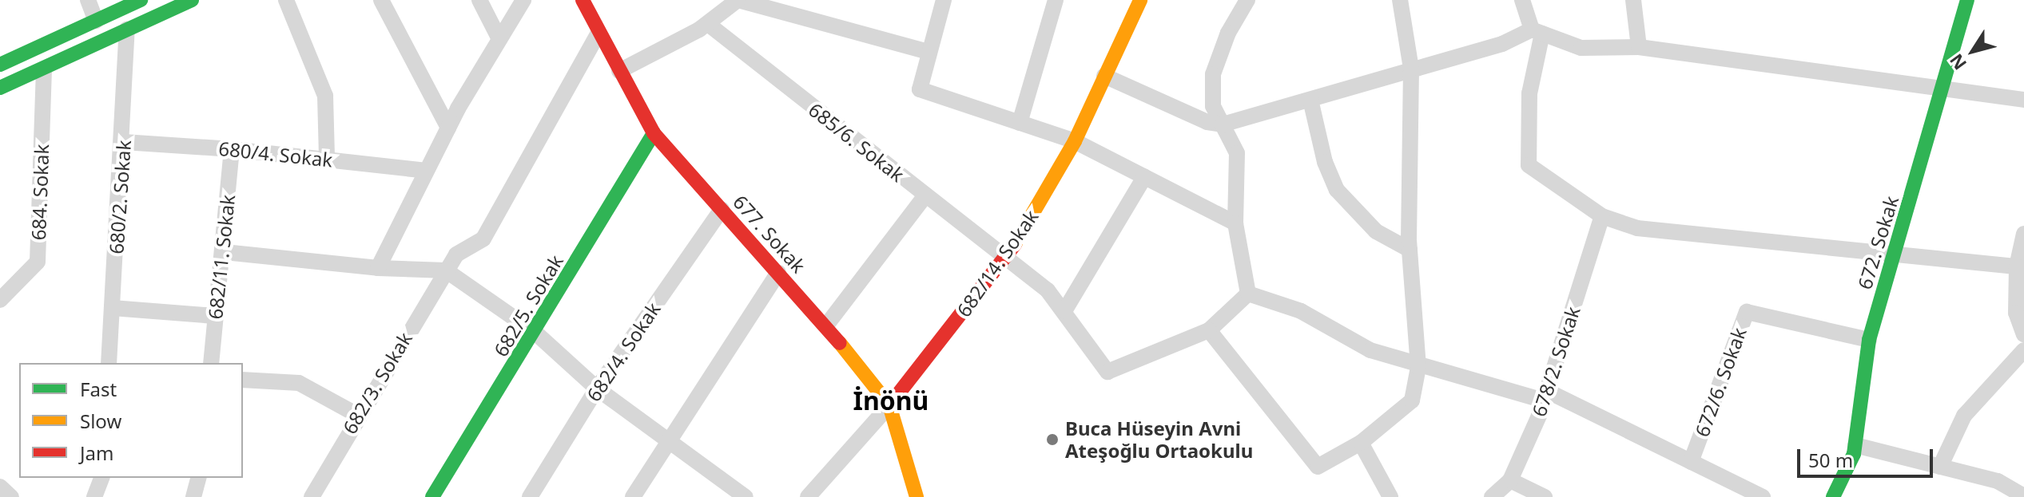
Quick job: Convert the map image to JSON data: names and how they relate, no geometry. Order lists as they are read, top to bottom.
{
  "streets": {
    "street": [
      "685/6. Sokak",
      "680/4. Sokak",
      "684. Sokak",
      "680/2. Sokak",
      "677. Sokak",
      "672. Sokak",
      "682/11. Sokak",
      "682/14. Sokak",
      "682/5. Sokak",
      "682/4. Sokak",
      "678/2. Sokak",
      "672/6. Sokak",
      "682/3. Sokak"
    ]
  },
  "crossings": [
    ["685/6. Sokak", "682/14. Sokak"],
    ["680/4. Sokak", "680/2. Sokak"],
    ["680/4. Sokak", "682/11. Sokak"],
    ["677. Sokak", "682/14. Sokak"],
    ["677. Sokak", "682/5. Sokak"],
    ["677. Sokak", "682/4. Sokak"],
    ["677. Sokak", "682/3. Sokak"],
    ["672. Sokak", "672/6. Sokak"]
  ],
  "districts": ["İnönü"],
  "places": ["Buca Hüseyin Avni Ateşoğlu Ortaokulu"],
  "legend": ["Fast", "Slow", "Jam"],
  "scale_bar": "50 m",
  "north": "bottom left"
}
